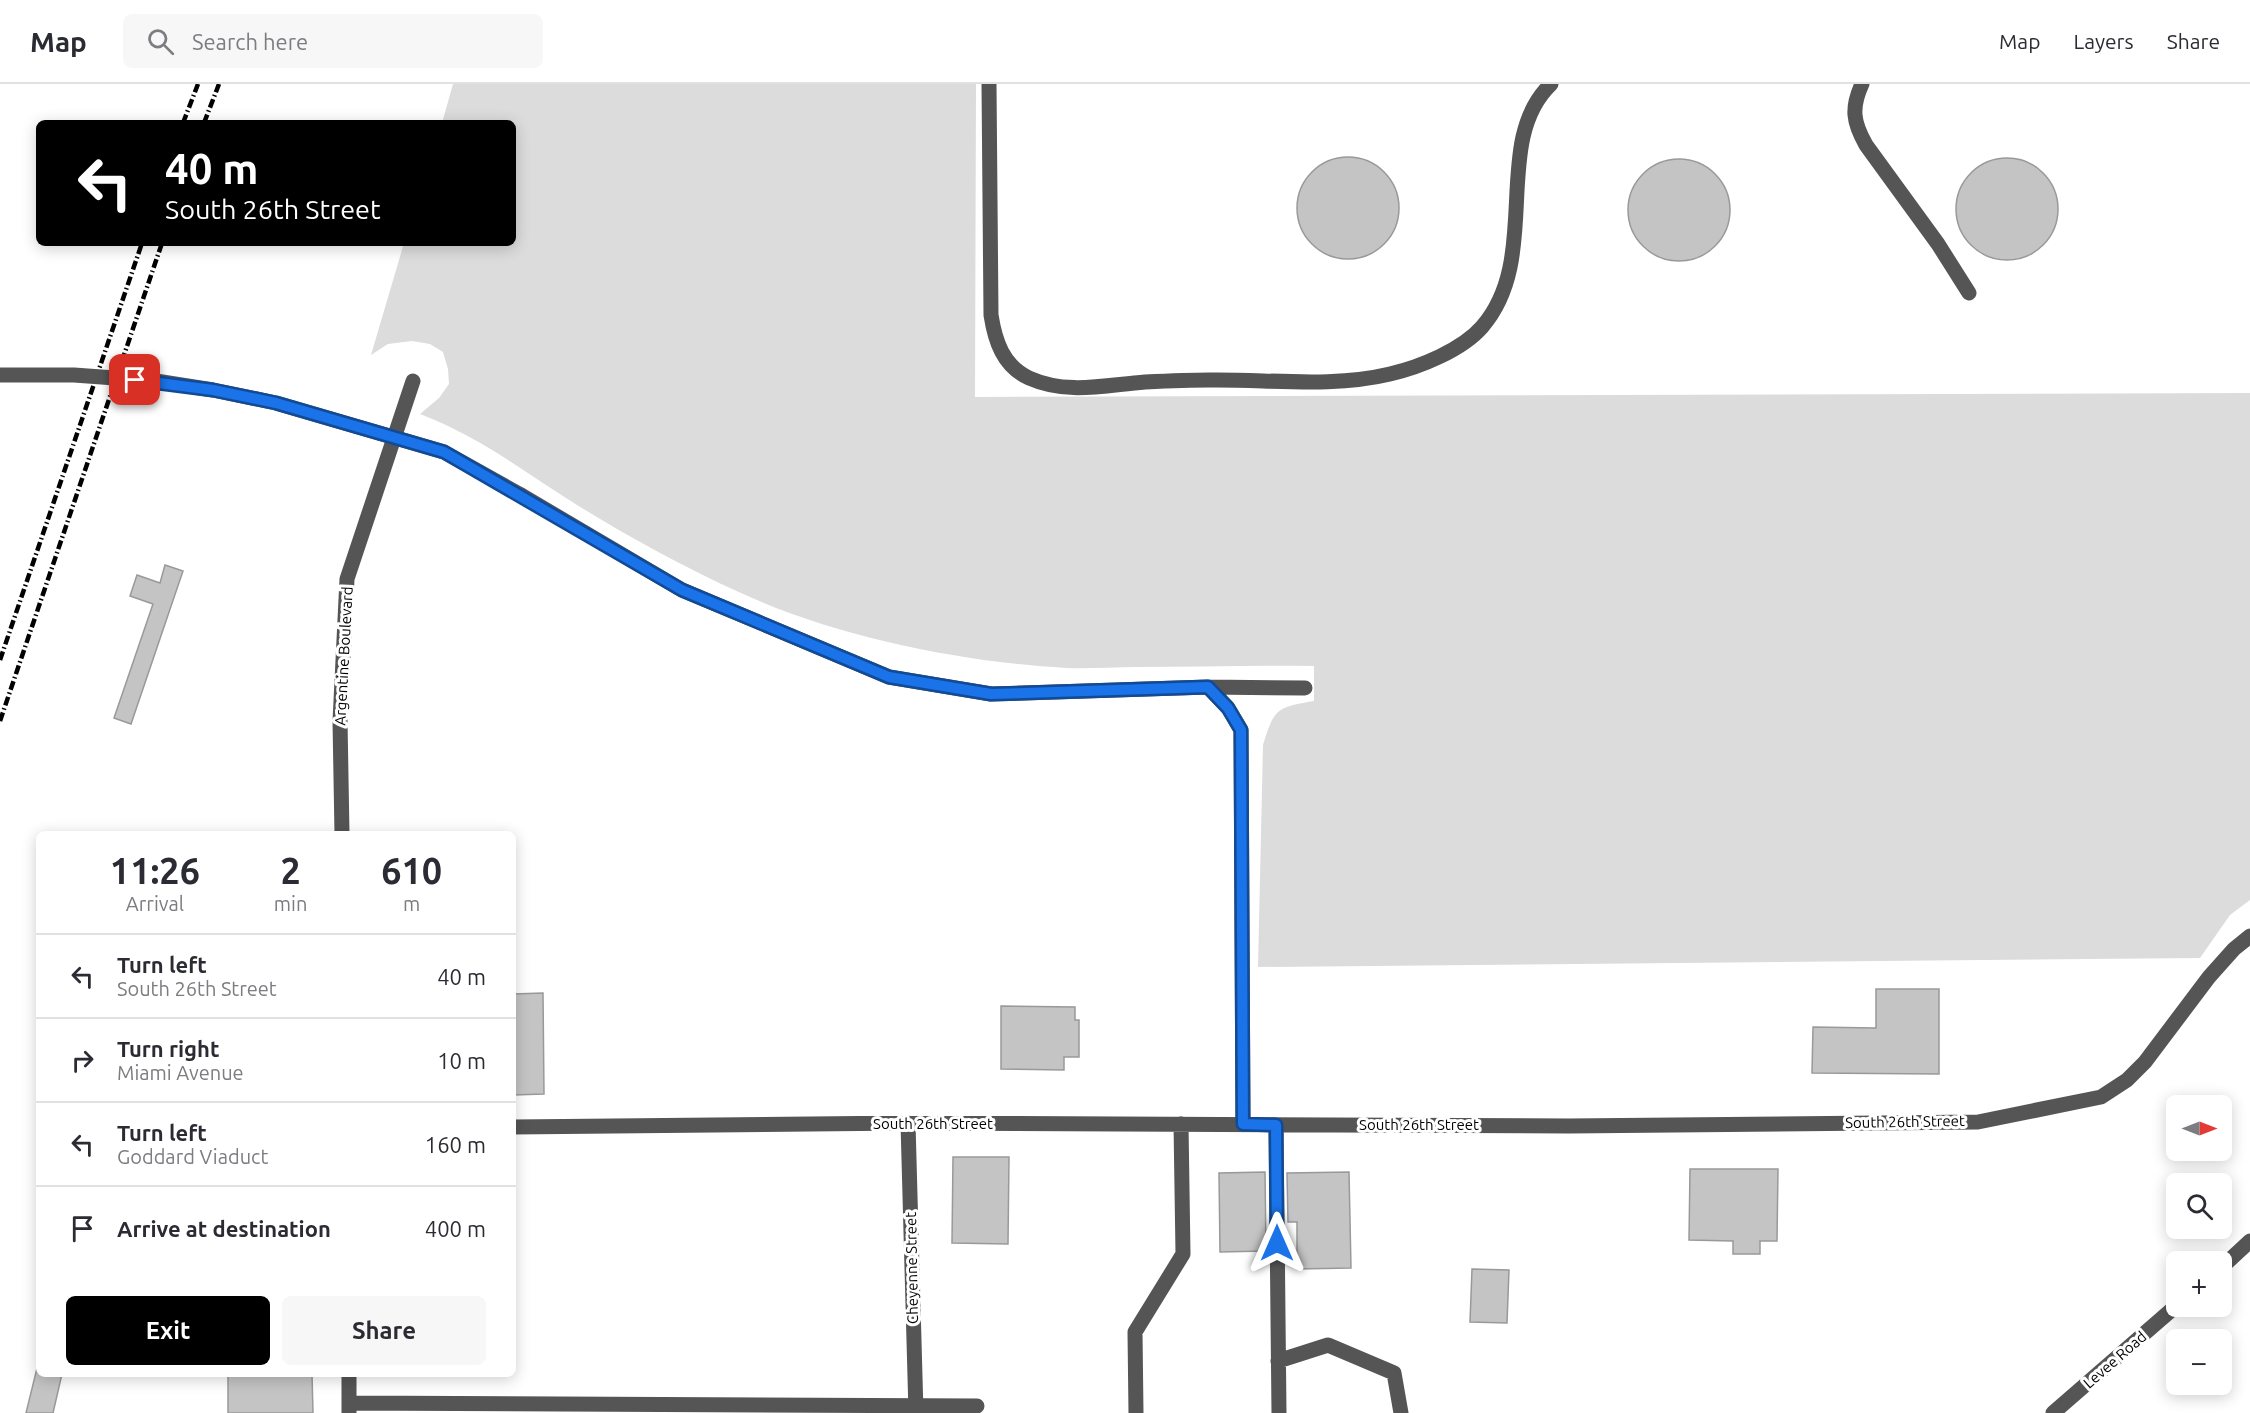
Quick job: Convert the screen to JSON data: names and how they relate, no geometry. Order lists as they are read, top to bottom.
{
  "streets": {
    "street": [
      "Argentine Boulevard",
      "South 26th Street",
      "Cheyenne Street",
      "Levee Road"
    ]
  },
  "crossings": [
    ["South 26th Street", "Cheyenne Street"]
  ],
  "north": "right",
  "page": {
    "header": "Map",
    "search": "Search here",
    "nav": ["Map", "Layers", "Share"],
    "turn": ["40 m", "South 26th Street"],
    "eta": [
      "11:26",
      "Arrival",
      "2",
      "min",
      "610",
      "m"
    ],
    "list": [
      {
        "name": "Turn left",
        "note": "South 26th Street",
        "value": "40 m"
      },
      {
        "name": "Turn right",
        "note": "Miami Avenue",
        "value": "10 m"
      },
      {
        "name": "Turn left",
        "note": "Goddard Viaduct",
        "value": "160 m"
      },
      {
        "name": "Arrive at destination",
        "value": "400 m"
      }
    ],
    "map_buttons": ["+", "−"],
    "buttons": ["Exit", "Share"]
  }
}
